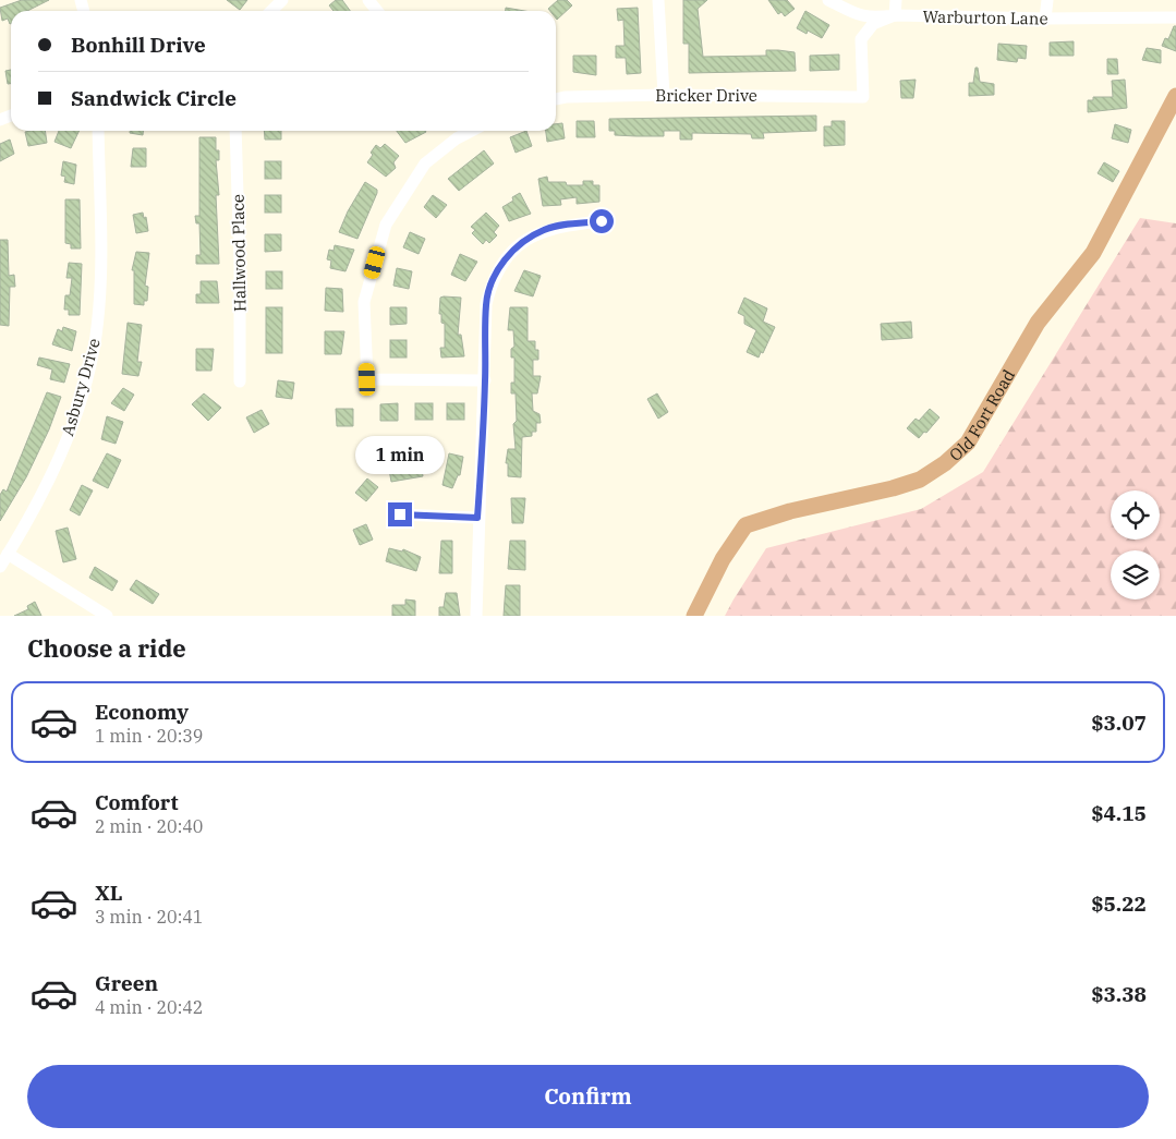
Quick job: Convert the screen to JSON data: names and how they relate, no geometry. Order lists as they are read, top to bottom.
{
  "streets": {
    "main road": ["Old Fort Road"],
    "street": [
      "Warburton Lane",
      "Bricker Drive",
      "Hallwood Place",
      "Asbury Drive"
    ]
  },
  "crossings": [
    ["Warburton Lane", "Bricker Drive"]
  ],
  "page": {
    "banner": ["Bonhill Drive", "Sandwick Circle"],
    "bubble": "1 min",
    "heading": "Choose a ride",
    "list": [
      {
        "name": "Economy",
        "note": "1 min · 20:39",
        "value": "$3.07"
      },
      {
        "name": "Comfort",
        "note": "2 min · 20:40",
        "value": "$4.15"
      },
      {
        "name": "XL",
        "note": "3 min · 20:41",
        "value": "$5.22"
      },
      {
        "name": "Green",
        "note": "4 min · 20:42",
        "value": "$3.38"
      }
    ],
    "buttons": "Confirm"
  }
}
